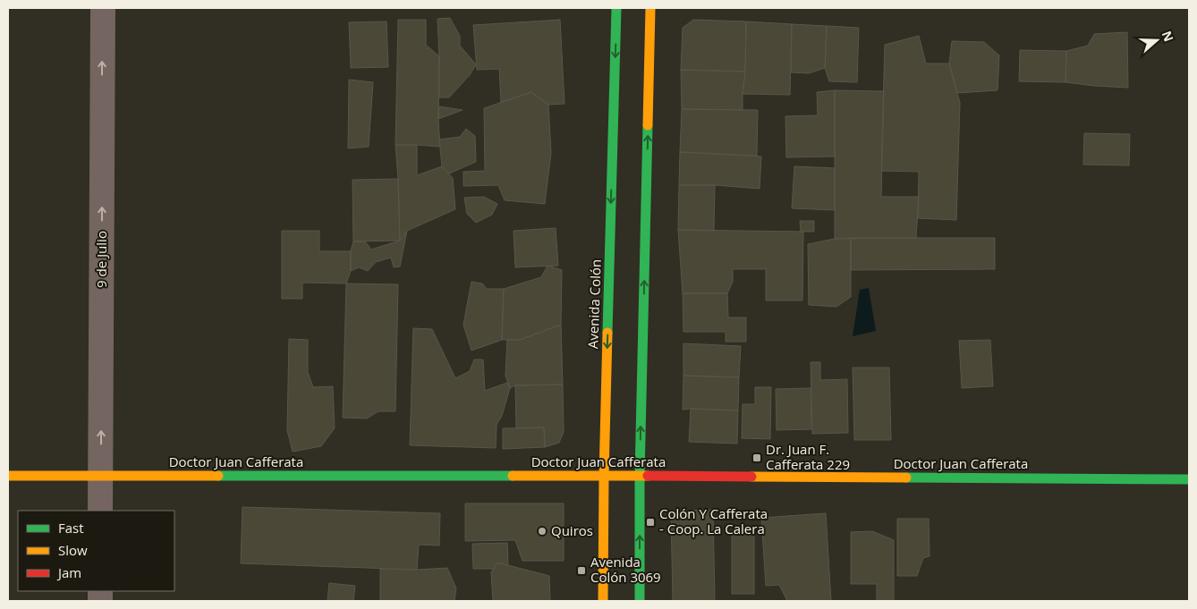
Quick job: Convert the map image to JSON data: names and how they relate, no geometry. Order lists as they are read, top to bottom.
{
  "streets": {
    "main road": ["Avenida Colón", "Doctor Juan Cafferata"],
    "street": ["9 de Julio"]
  },
  "crossings": [
    ["9 de Julio", "Doctor Juan Cafferata"],
    ["Avenida Colón", "Doctor Juan Cafferata"]
  ],
  "one_way": ["9 de Julio"],
  "places": {
    "transit": ["Dr. Juan F. Cafferata 229", "Colón Y Cafferata - Coop. La Calera", "Avenida Colón 3069"],
    "other": ["Quiros"]
  },
  "legend": ["Fast", "Slow", "Jam"],
  "north": "right"
}
